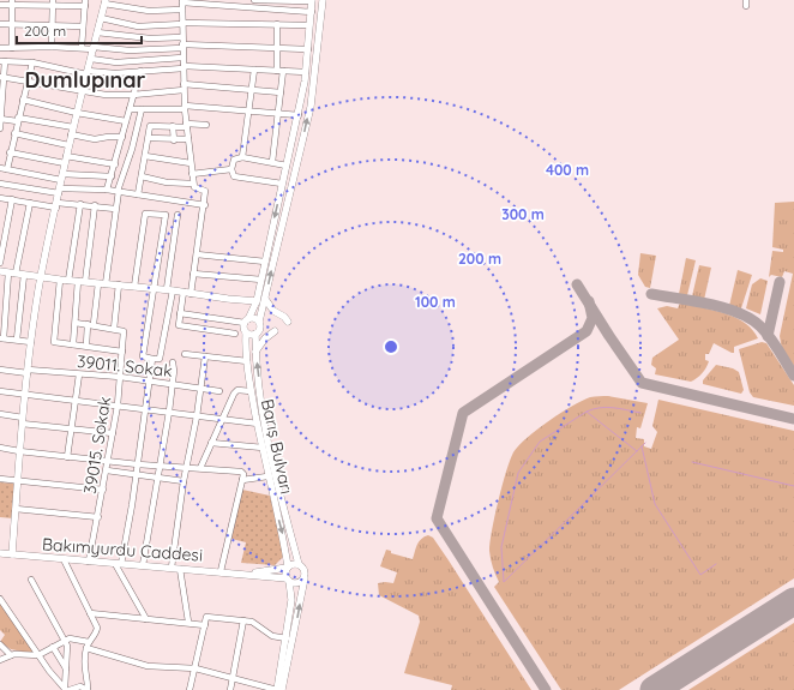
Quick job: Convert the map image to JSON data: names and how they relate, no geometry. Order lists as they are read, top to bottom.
{
  "streets": {
    "main road": ["Barış Bulvarı", "Bakımyurdu Caddesi"],
    "street": ["39011. Sokak", "39015. Sokak"]
  },
  "crossings": [
    ["39011. Sokak", "39015. Sokak"],
    ["39015. Sokak", "Bakımyurdu Caddesi"],
    ["Barış Bulvarı", "Bakımyurdu Caddesi"]
  ],
  "districts": ["Dumlupınar"],
  "scale_bar": "200 m",
  "rings": [
    "400 m",
    "300 m",
    "200 m",
    "100 m"
  ]
}
